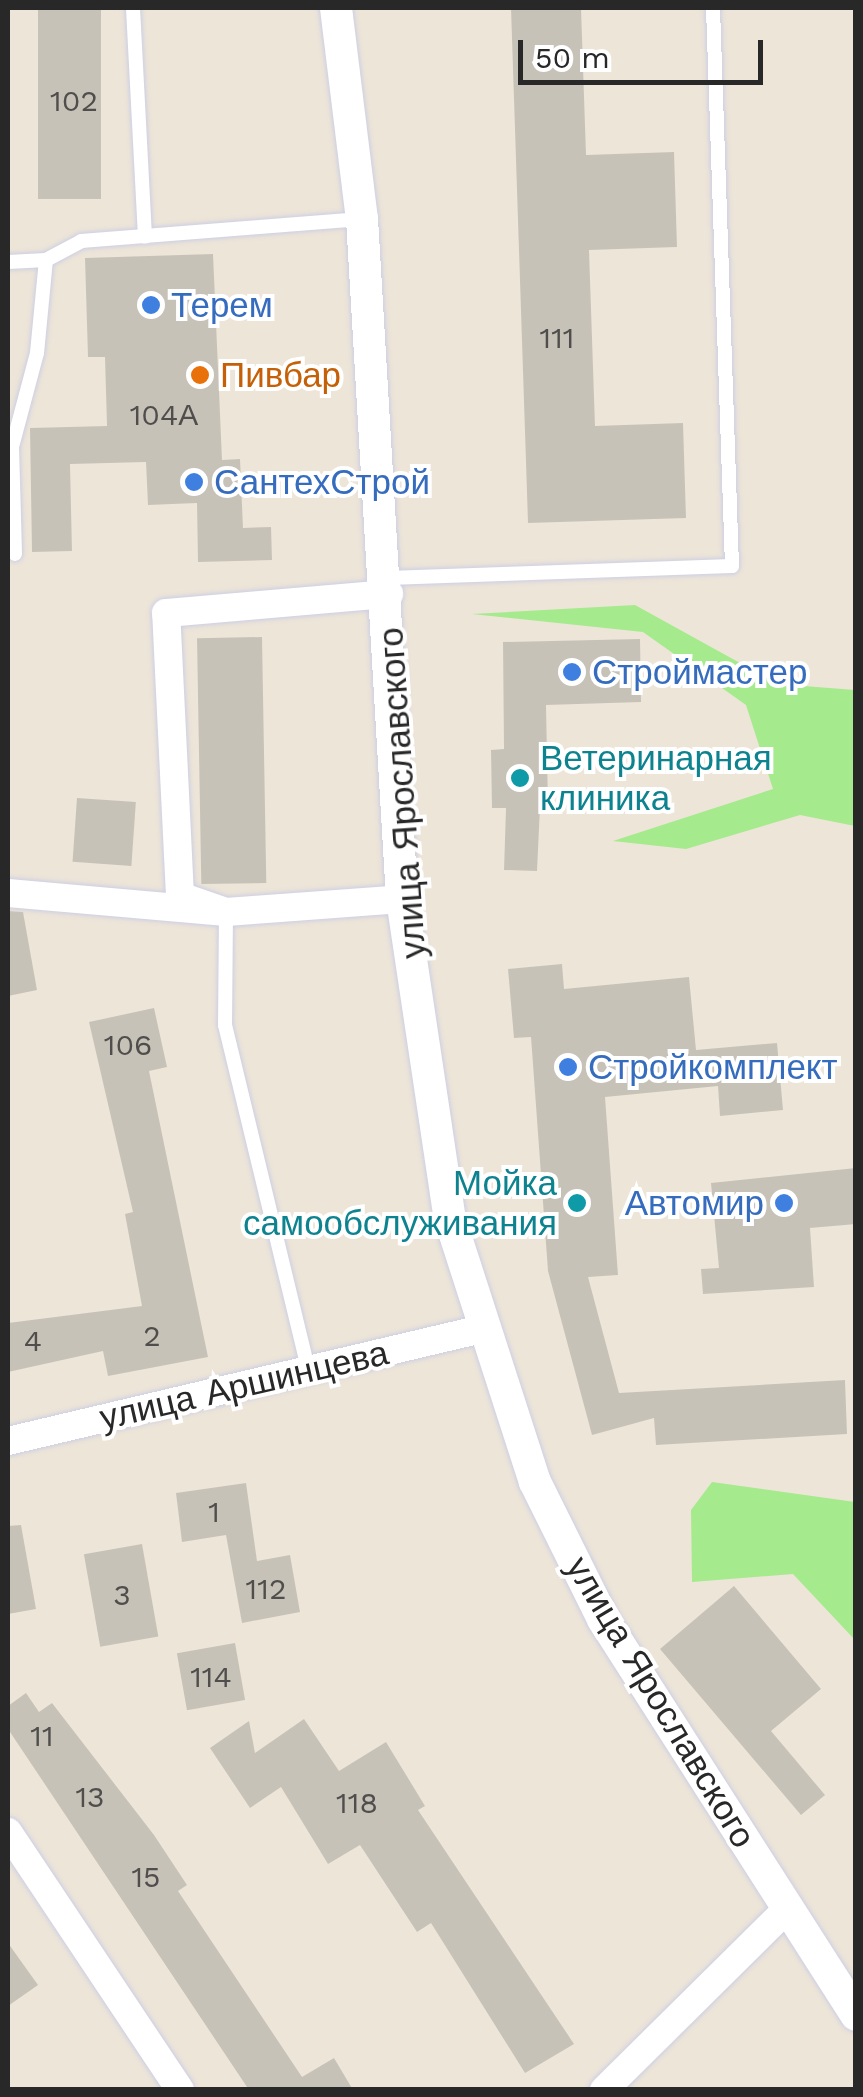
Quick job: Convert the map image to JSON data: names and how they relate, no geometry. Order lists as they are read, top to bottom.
{
  "streets": {
    "street": ["улица Ярославского", "улица Аршинцева"]
  },
  "crossings": [
    ["улица Ярославского", "улица Аршинцева"]
  ],
  "places": [
    "Терем",
    "Пивбар",
    "СантехСтрой",
    "Строймастер",
    "Ветеринарная клиника",
    "Стройкомплект",
    "Мойка самообслуживания",
    "Автомир"
  ],
  "house_numbers": [
    "102",
    "111",
    "104А",
    "106",
    "2",
    "4",
    "1",
    "112",
    "3",
    "114",
    "11",
    "13",
    "118",
    "15"
  ],
  "scale_bar": "50 m"
}
